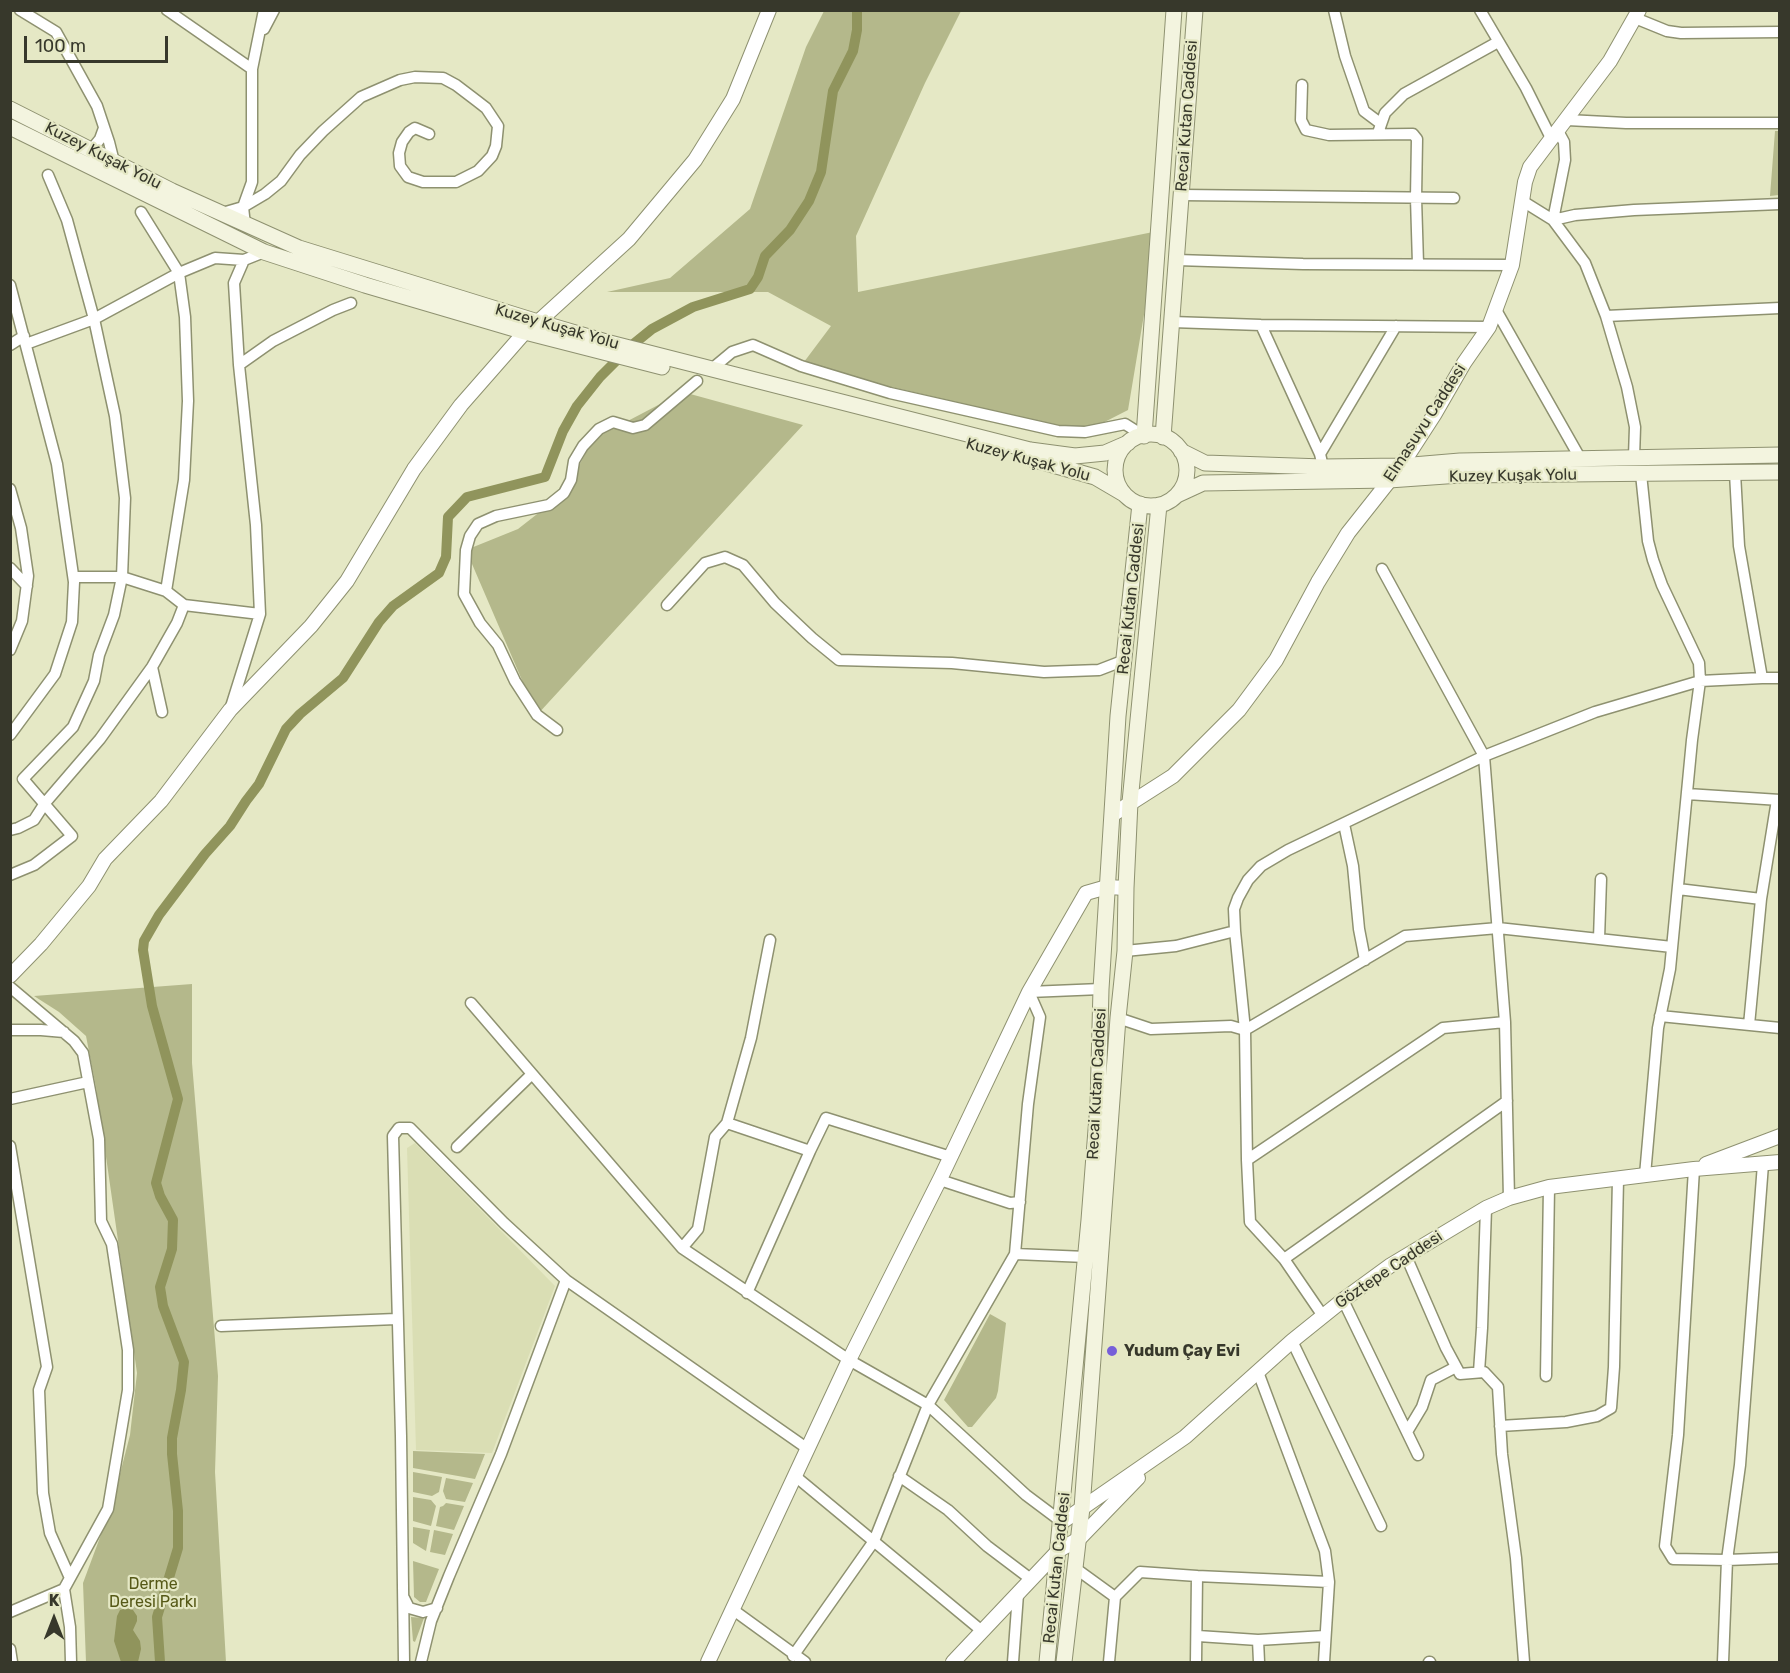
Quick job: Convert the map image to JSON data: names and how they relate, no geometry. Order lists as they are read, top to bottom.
{
  "streets": {
    "main road": ["Recai Kutan Caddesi", "Kuzey Kuşak Yolu"],
    "street": ["Elmasuyu Caddesi", "Göztepe Caddesi"]
  },
  "crossings": [
    ["Recai Kutan Caddesi", "Kuzey Kuşak Yolu"],
    ["Recai Kutan Caddesi", "Elmasuyu Caddesi"],
    ["Recai Kutan Caddesi", "Göztepe Caddesi"],
    ["Kuzey Kuşak Yolu", "Elmasuyu Caddesi"]
  ],
  "parks": ["Derme Deresi Parkı"],
  "places": ["Yudum Çay Evi"],
  "scale_bar": "100 m",
  "north": "top"
}
